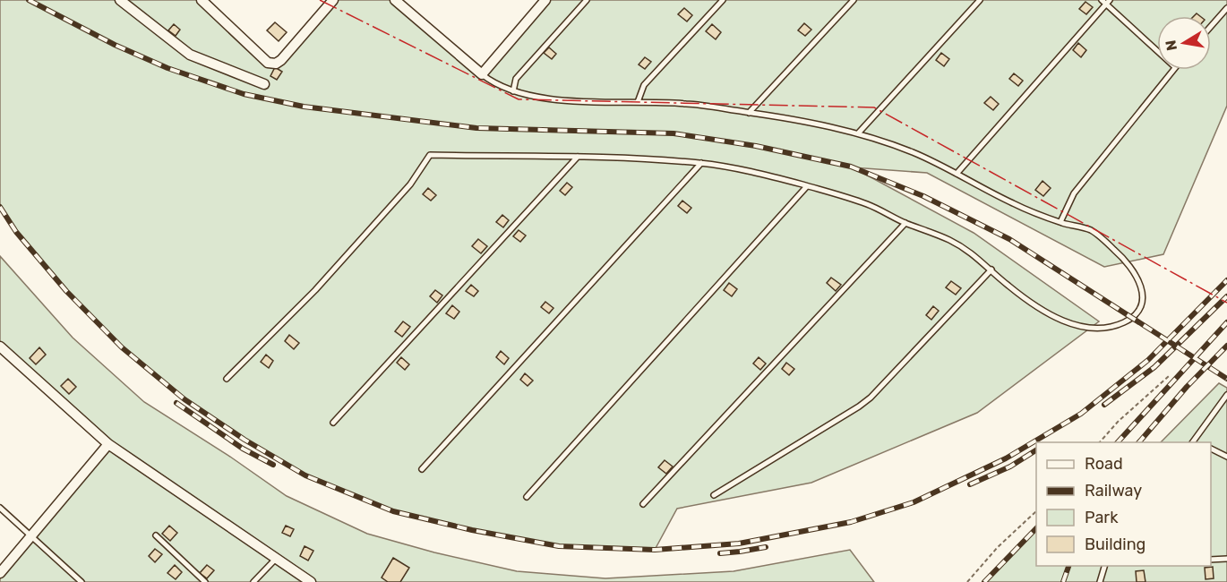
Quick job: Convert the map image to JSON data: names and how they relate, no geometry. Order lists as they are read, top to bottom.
{
  "legend": [
    "Road",
    "Railway",
    "Park",
    "Building"
  ],
  "north": "left"
}
